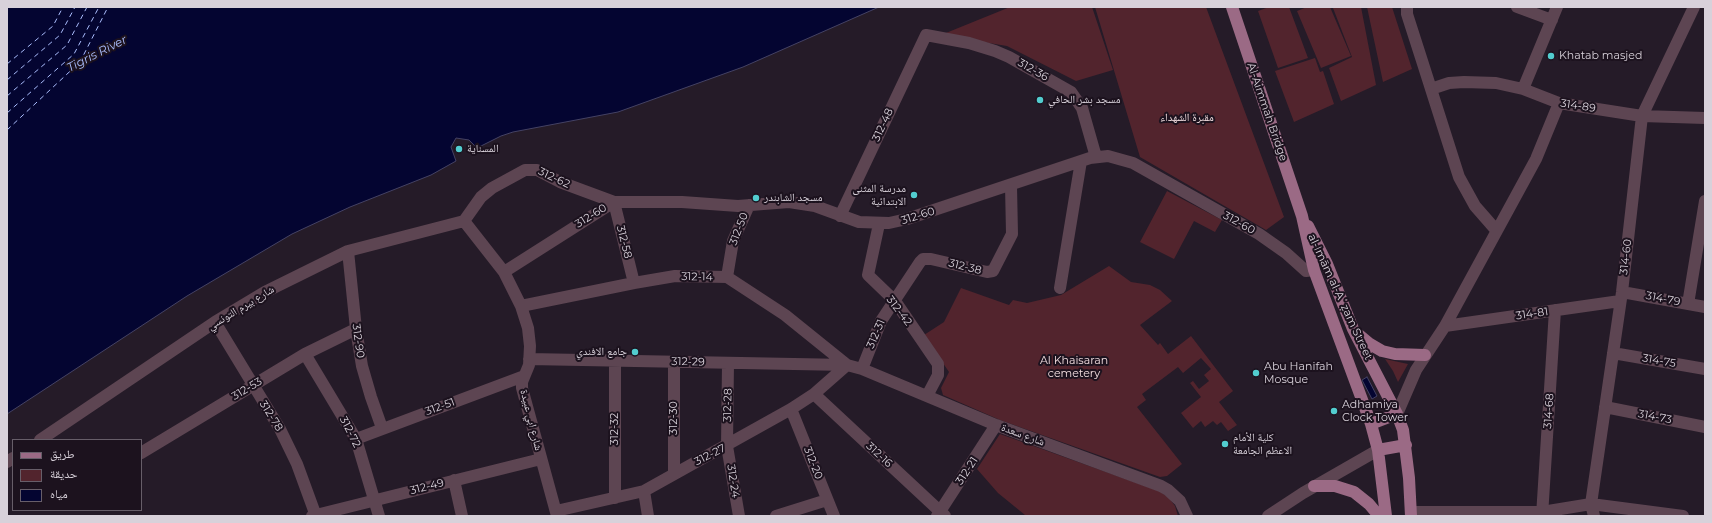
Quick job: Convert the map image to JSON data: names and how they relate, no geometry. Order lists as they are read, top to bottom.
{
  "streets": {
    "main road": ["Al-Aimmah Bridge", "al-Imām al-Aʿẓam Street"],
    "street": [
      "312-36",
      "314-89",
      "312-48",
      "312-62",
      "312-60",
      "312-50",
      "312-58",
      "314-60",
      "312-38",
      "312-14",
      "314-79",
      "شارع بيرم التونسي",
      "312-42",
      "314-81",
      "312-31",
      "312-90",
      "314-75",
      "312-29",
      "312-53",
      "312-28",
      "312-51",
      "314-68",
      "312-78",
      "314-73",
      "312-30",
      "شارع ابي عبيدة",
      "312-32",
      "312-72",
      "شارع سعدة",
      "312-27",
      "312-16",
      "312-20",
      "312-21",
      "312-24",
      "312-49"
    ]
  },
  "crossings": [
    ["312-36", "312-48"],
    ["312-36", "312-60"],
    ["314-89", "314-60"],
    ["Al-Aimmah Bridge", "al-Imām al-Aʿẓam Street"],
    ["312-48", "312-60"],
    ["312-62", "312-60"],
    ["312-62", "312-58"],
    ["312-62", "شارع بيرم التونسي"],
    ["312-62", "شارع ابي عبيدة"],
    ["312-60", "312-50"],
    ["312-60", "312-58"],
    ["312-60", "312-38"],
    ["312-60", "al-Imām al-Aʿẓam Street"],
    ["312-60", "312-42"],
    ["312-60", "شارع ابي عبيدة"],
    ["312-50", "312-14"],
    ["312-58", "312-14"],
    ["314-60", "314-79"],
    ["314-60", "314-81"],
    ["314-60", "314-75"],
    ["314-60", "314-73"],
    ["312-38", "312-42"],
    ["312-38", "312-31"],
    ["312-14", "312-29"],
    ["312-14", "شارع ابي عبيدة"],
    ["312-14", "شارع سعدة"],
    ["312-14", "312-27"],
    ["314-79", "314-81"],
    ["شارع بيرم التونسي", "312-90"],
    ["شارع بيرم التونسي", "312-78"],
    ["شارع بيرم التونسي", "شارع ابي عبيدة"],
    ["312-42", "312-31"],
    ["312-42", "شارع سعدة"],
    ["314-81", "314-68"],
    ["312-31", "شارع سعدة"],
    ["312-90", "312-53"],
    ["312-90", "312-51"],
    ["312-29", "312-28"],
    ["312-29", "312-30"],
    ["312-29", "شارع ابي عبيدة"],
    ["312-29", "312-32"],
    ["312-29", "شارع سعدة"],
    ["312-29", "312-27"],
    ["312-53", "312-78"],
    ["312-53", "312-72"],
    ["312-28", "312-27"],
    ["312-28", "312-24"],
    ["312-51", "شارع ابي عبيدة"],
    ["312-51", "312-72"],
    ["312-78", "312-49"],
    ["312-30", "312-27"],
    ["شارع ابي عبيدة", "312-27"],
    ["شارع ابي عبيدة", "312-49"],
    ["312-32", "312-27"],
    ["312-72", "312-49"],
    ["شارع سعدة", "312-27"],
    ["شارع سعدة", "312-21"],
    ["312-27", "312-16"],
    ["312-27", "312-20"],
    ["312-27", "312-24"],
    ["312-16", "312-21"]
  ],
  "water": ["Tigris River"],
  "parks": ["مقبرة الشهداء", "Al Khaisaran cemetery"],
  "places": [
    "Khatab masjed",
    "مسجد بشر الحافي",
    "المسناية",
    "مدرسة المثنى الابتدائية",
    "مسجد الشابندر",
    "جامع الافندي",
    "Abu Hanifah Mosque",
    "Adhamiya Clock Tower",
    "كلية الأمام الاعظم الجامعة"
  ],
  "legend": ["طريق", "حديقة", "مياه"]
}
